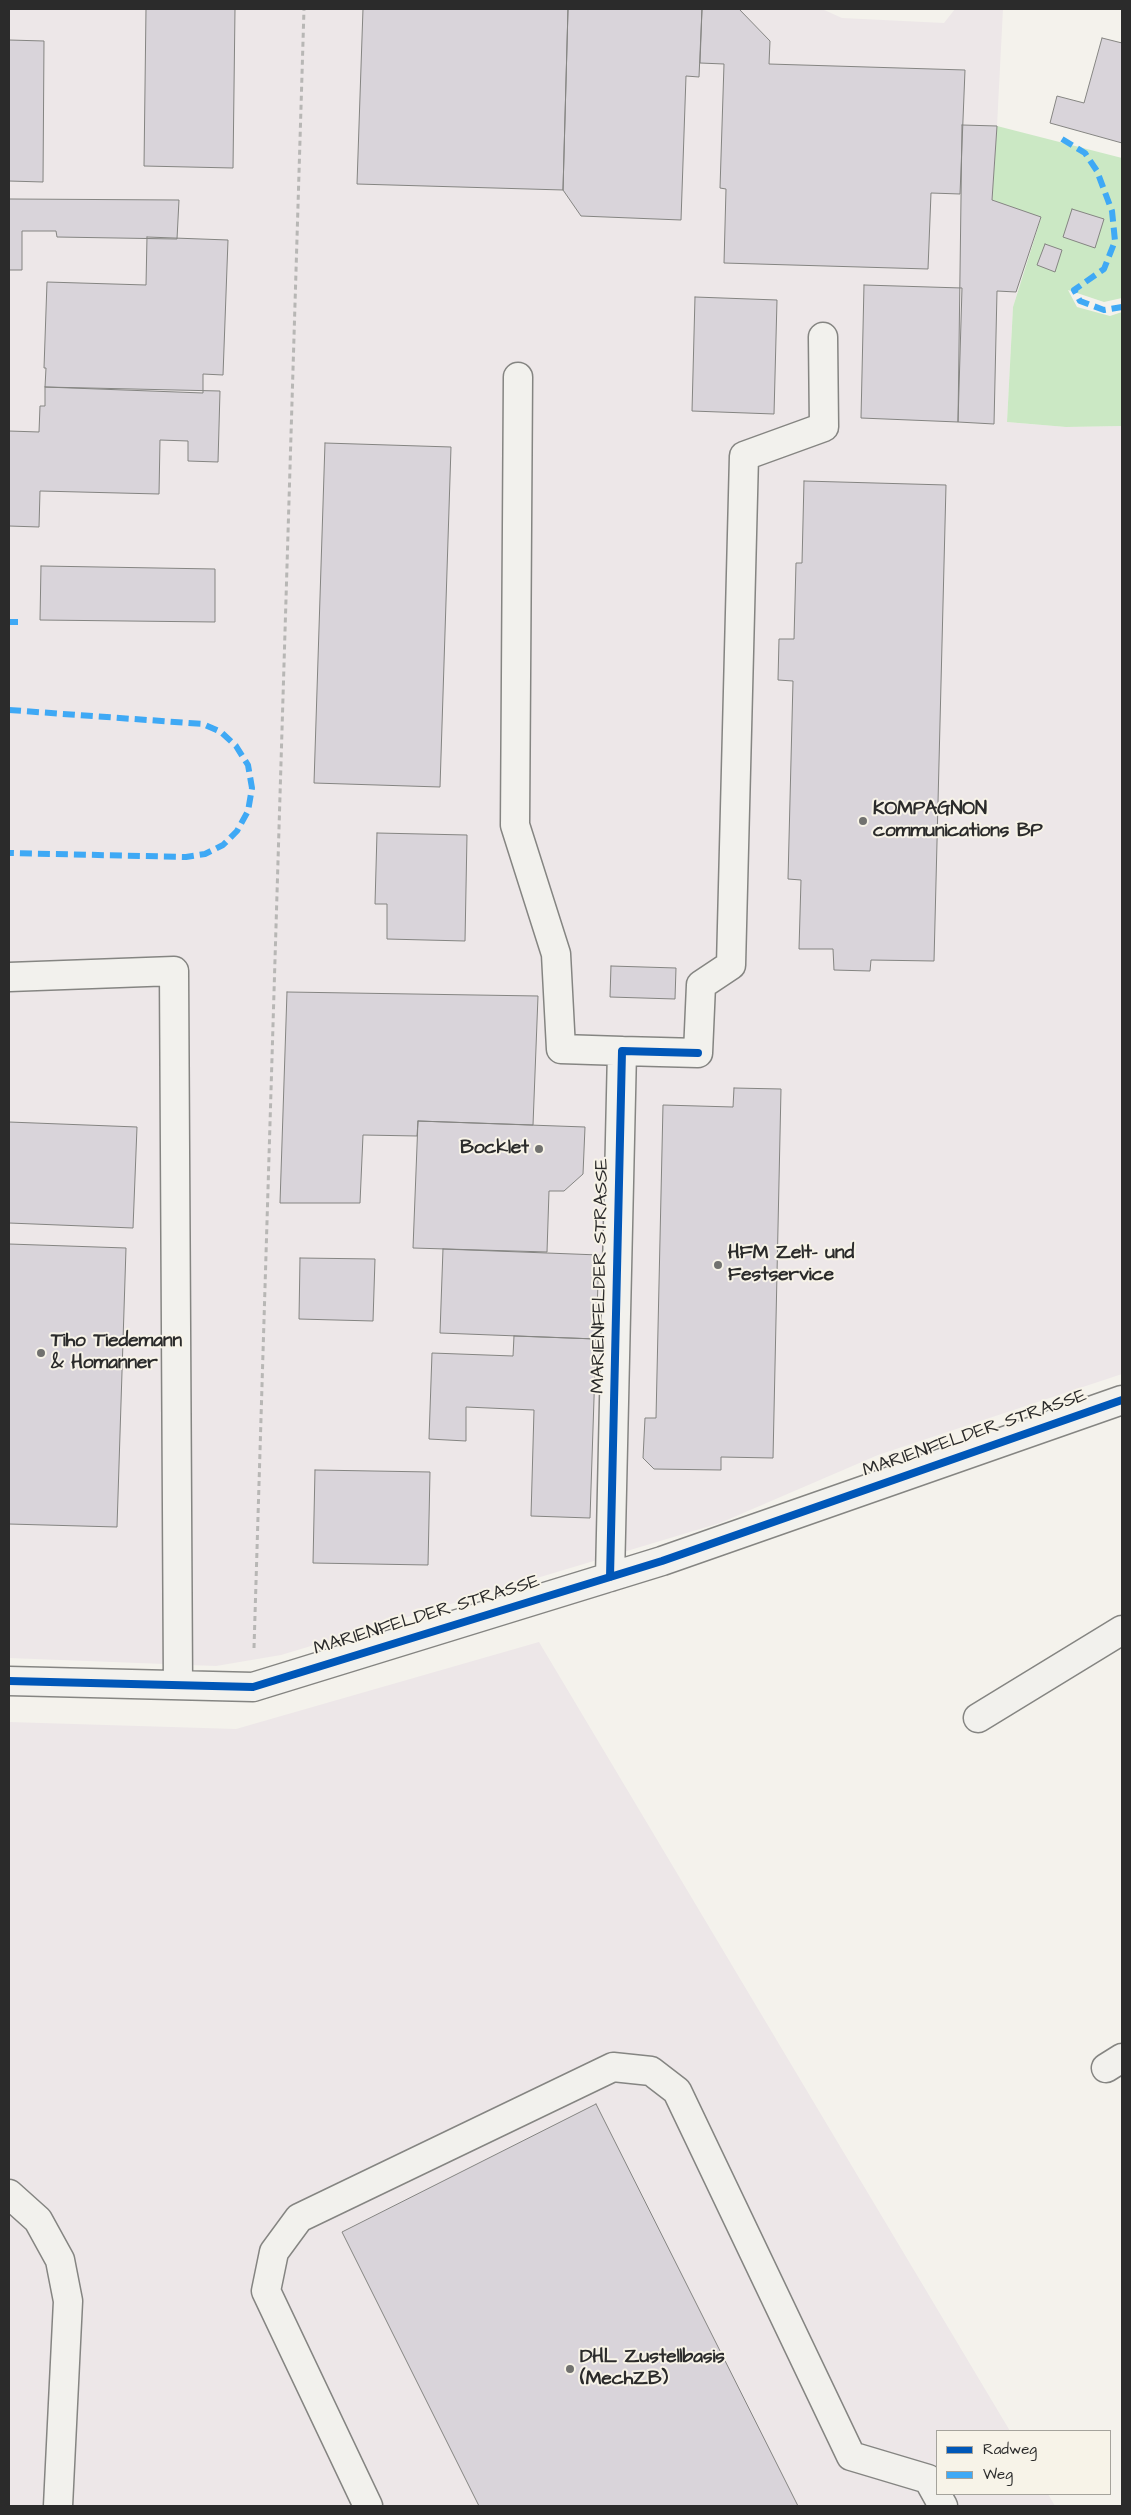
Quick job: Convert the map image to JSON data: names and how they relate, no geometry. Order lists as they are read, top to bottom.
{
  "streets": {
    "street": ["MARIENFELDER STRASSE"]
  },
  "places": [
    "KOMPAGNON communications BP",
    "Bocklet",
    "HFM Zelt- und Festservice",
    "Tiho Tiedemann & Homanner",
    "DHL Zustellbasis (MechZB)"
  ],
  "legend": ["Radweg", "Weg"]
}
